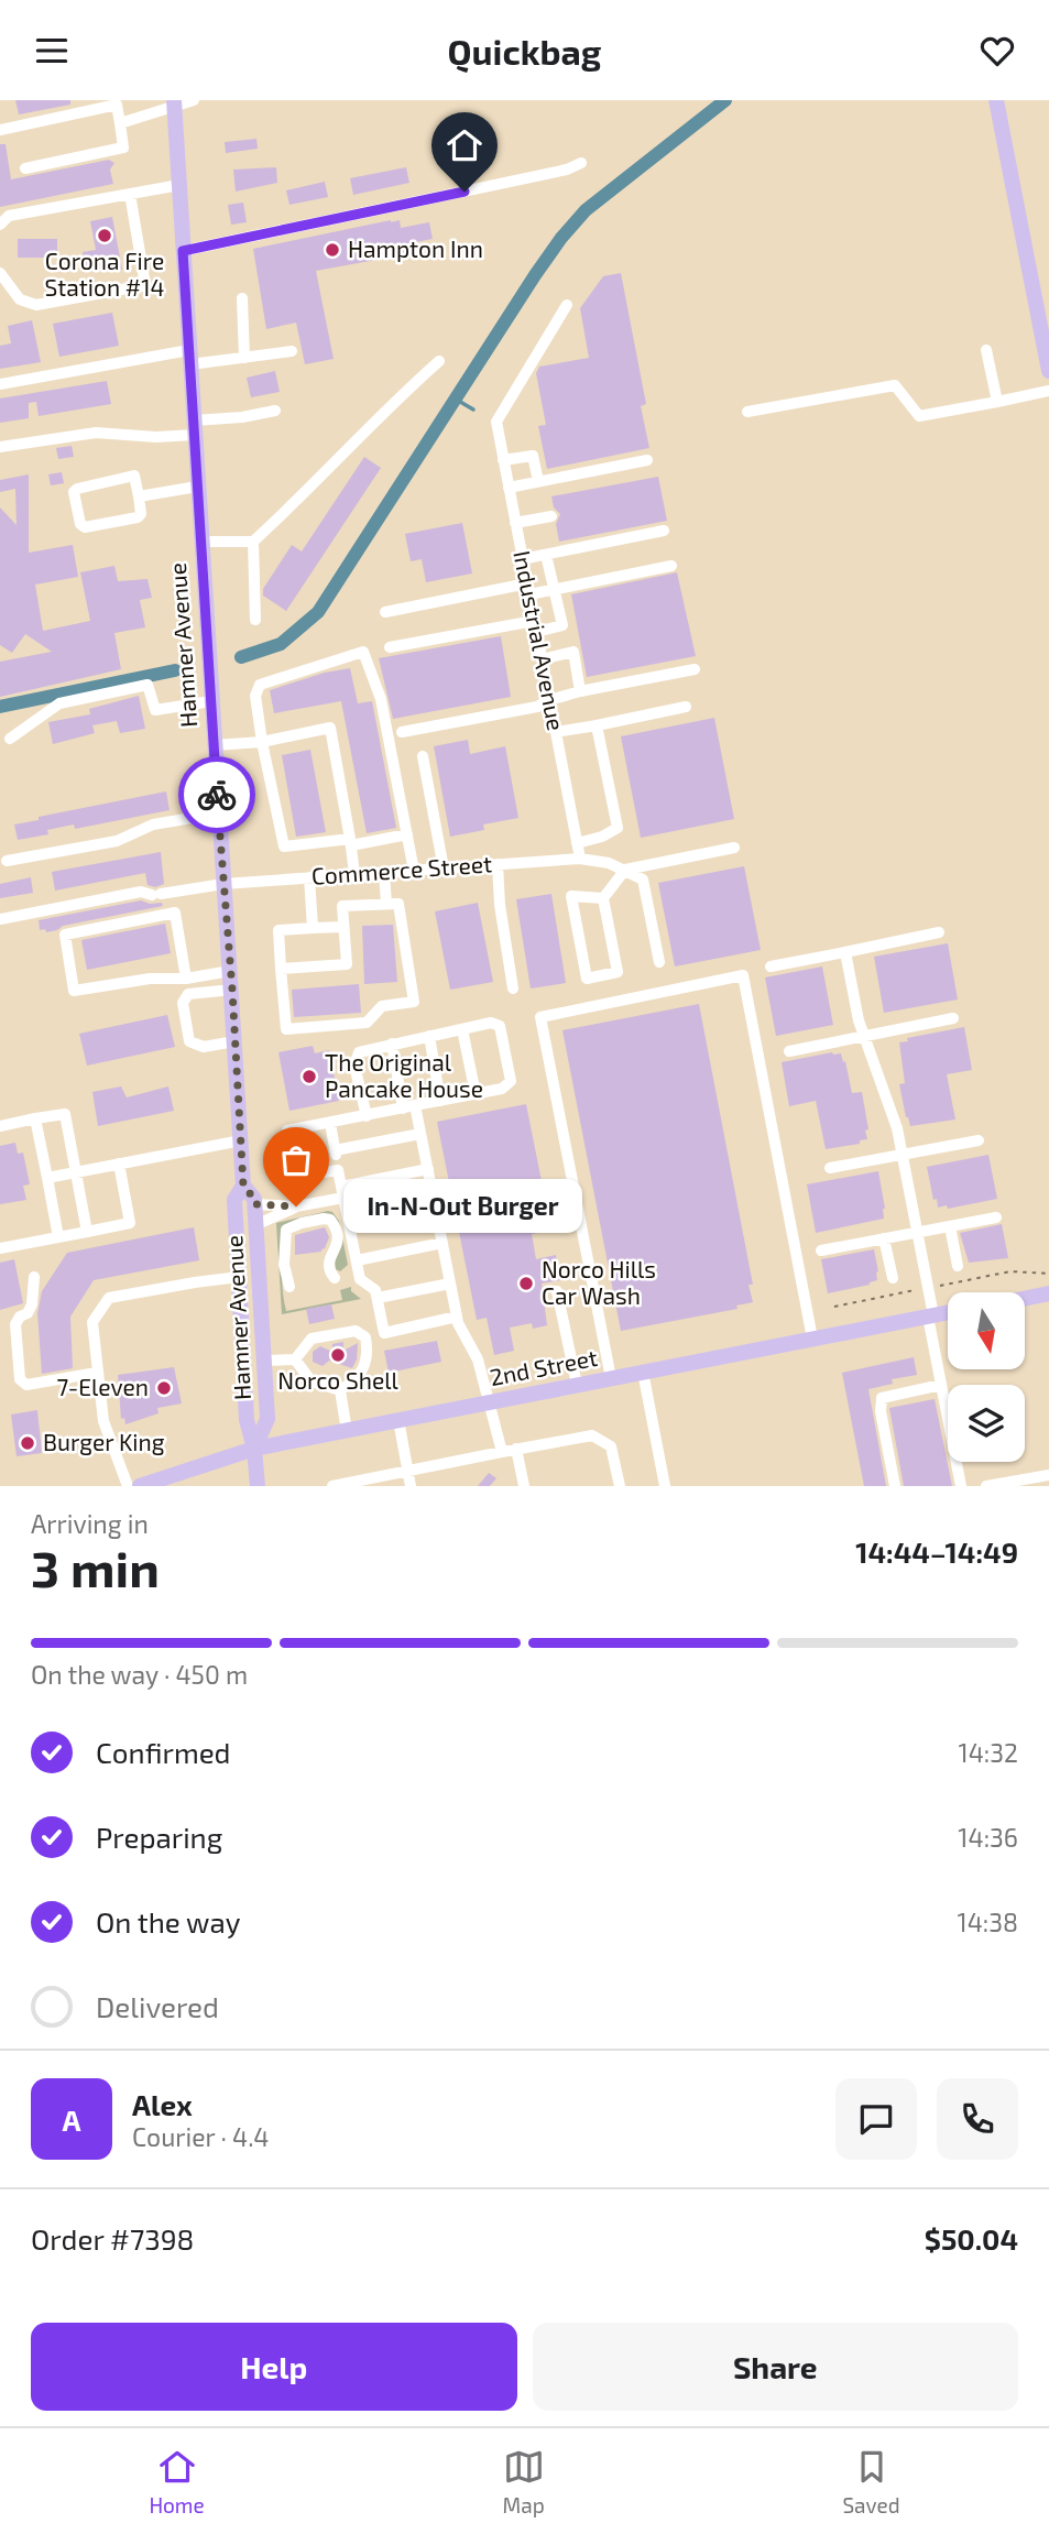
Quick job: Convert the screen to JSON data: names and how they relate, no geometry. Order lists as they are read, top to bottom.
{
  "streets": {
    "main road": ["Hamner Avenue", "2nd Street"],
    "street": ["Industrial Avenue", "Commerce Street"]
  },
  "crossings": [
    ["Industrial Avenue", "Commerce Street"],
    ["Hamner Avenue", "Commerce Street"],
    ["Hamner Avenue", "2nd Street"]
  ],
  "places": [
    "Corona Fire Station #14",
    "Hampton Inn",
    "The Original Pancake House",
    "In-N-Out Burger",
    "Norco Hills Car Wash",
    "Norco Shell",
    "7-Eleven",
    "Burger King"
  ],
  "north": "bottom",
  "page": {
    "header": "Quickbag",
    "bubble": "In-N-Out Burger",
    "heading": ["3 min", "Arriving in", "14:44–14:49"],
    "panel": [
      "Alex",
      "Courier · 4.4",
      "Order #7398",
      "$50.04"
    ],
    "bar": "On the way · 450 m",
    "list": [
      ["Confirmed", "14:32"],
      ["Preparing", "14:36"],
      ["On the way", "14:38"],
      "Delivered"
    ],
    "round": "A",
    "buttons": ["Help", "Share"],
    "tabs": ["Home", "Map", "Saved"]
  }
}
